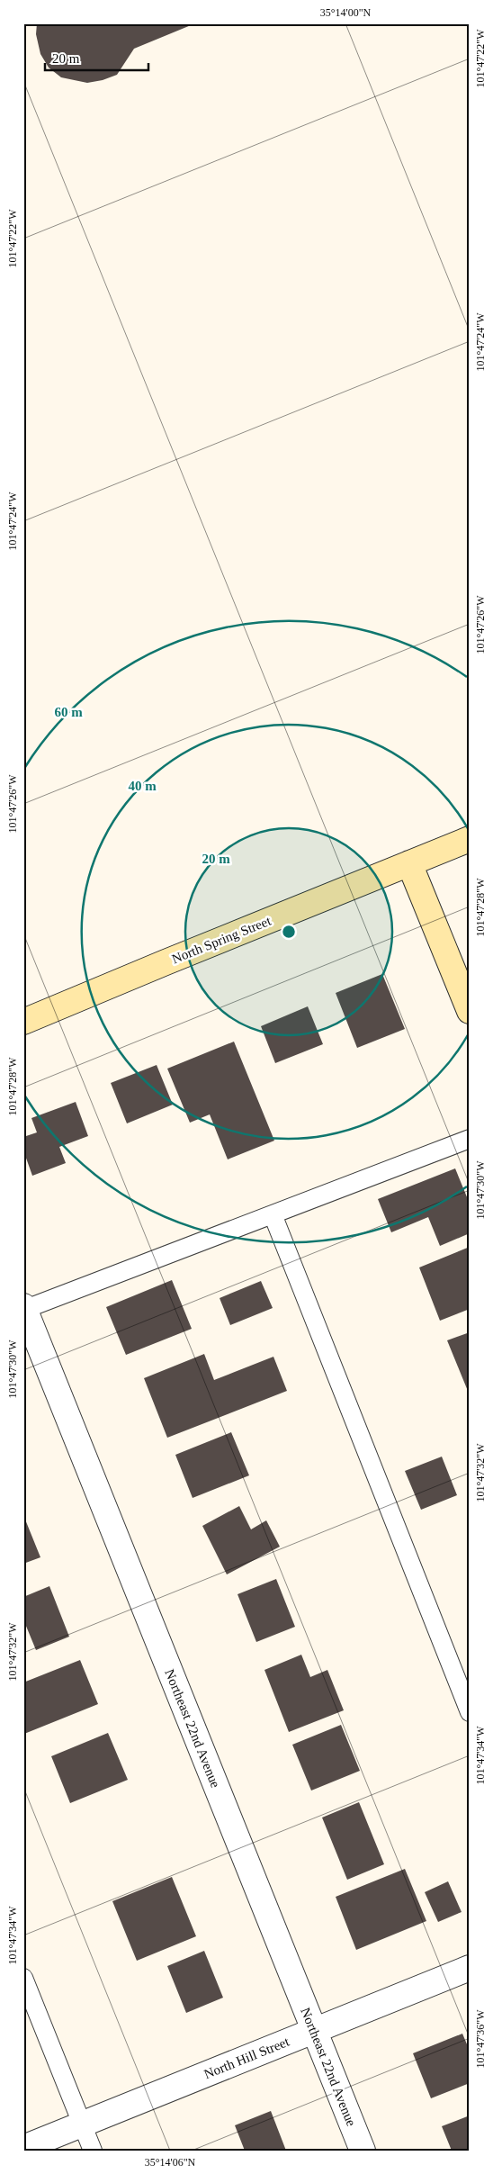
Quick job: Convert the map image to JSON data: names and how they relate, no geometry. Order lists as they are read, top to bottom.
{
  "streets": {
    "street": ["North Spring Street", "Northeast 22nd Avenue", "North Hill Street"]
  },
  "crossings": [
    ["Northeast 22nd Avenue", "North Hill Street"]
  ],
  "scale_bar": "20 m",
  "coordinates": [
    "35°14'00\"N",
    "101°47'22\"W",
    "101°47'24\"W",
    "101°47'26\"W",
    "101°47'28\"W",
    "101°47'30\"W",
    "101°47'32\"W",
    "101°47'34\"W",
    "101°47'36\"W",
    "35°14'06\"N"
  ],
  "rings": ["60 m", "40 m", "20 m"]
}
